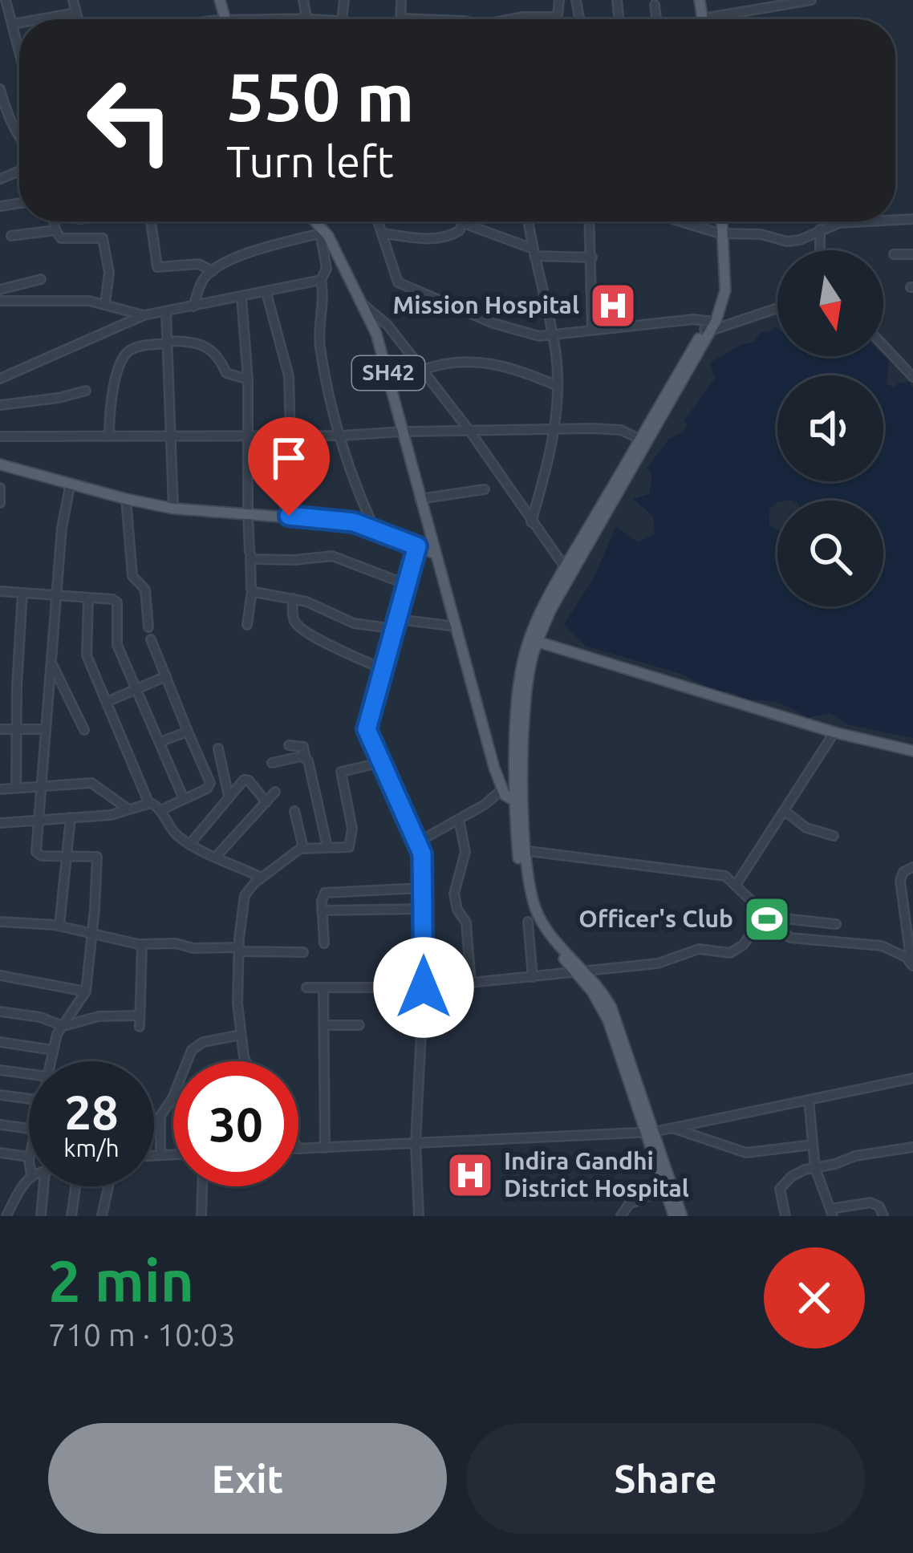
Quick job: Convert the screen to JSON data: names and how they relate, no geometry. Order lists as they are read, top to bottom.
{
  "streets": {
    "main road": ["SH42"]
  },
  "places": {
    "hospital": ["Mission Hospital", "Indira Gandhi District Hospital"],
    "sports": ["Officer's Club"]
  },
  "north": "bottom",
  "page": {
    "turn": ["550 m", "Turn left"],
    "speed": "28 km/h",
    "limit": "30",
    "heading": ["2 min", "710 m · 10:03"],
    "buttons": ["Exit", "Share"]
  }
}
